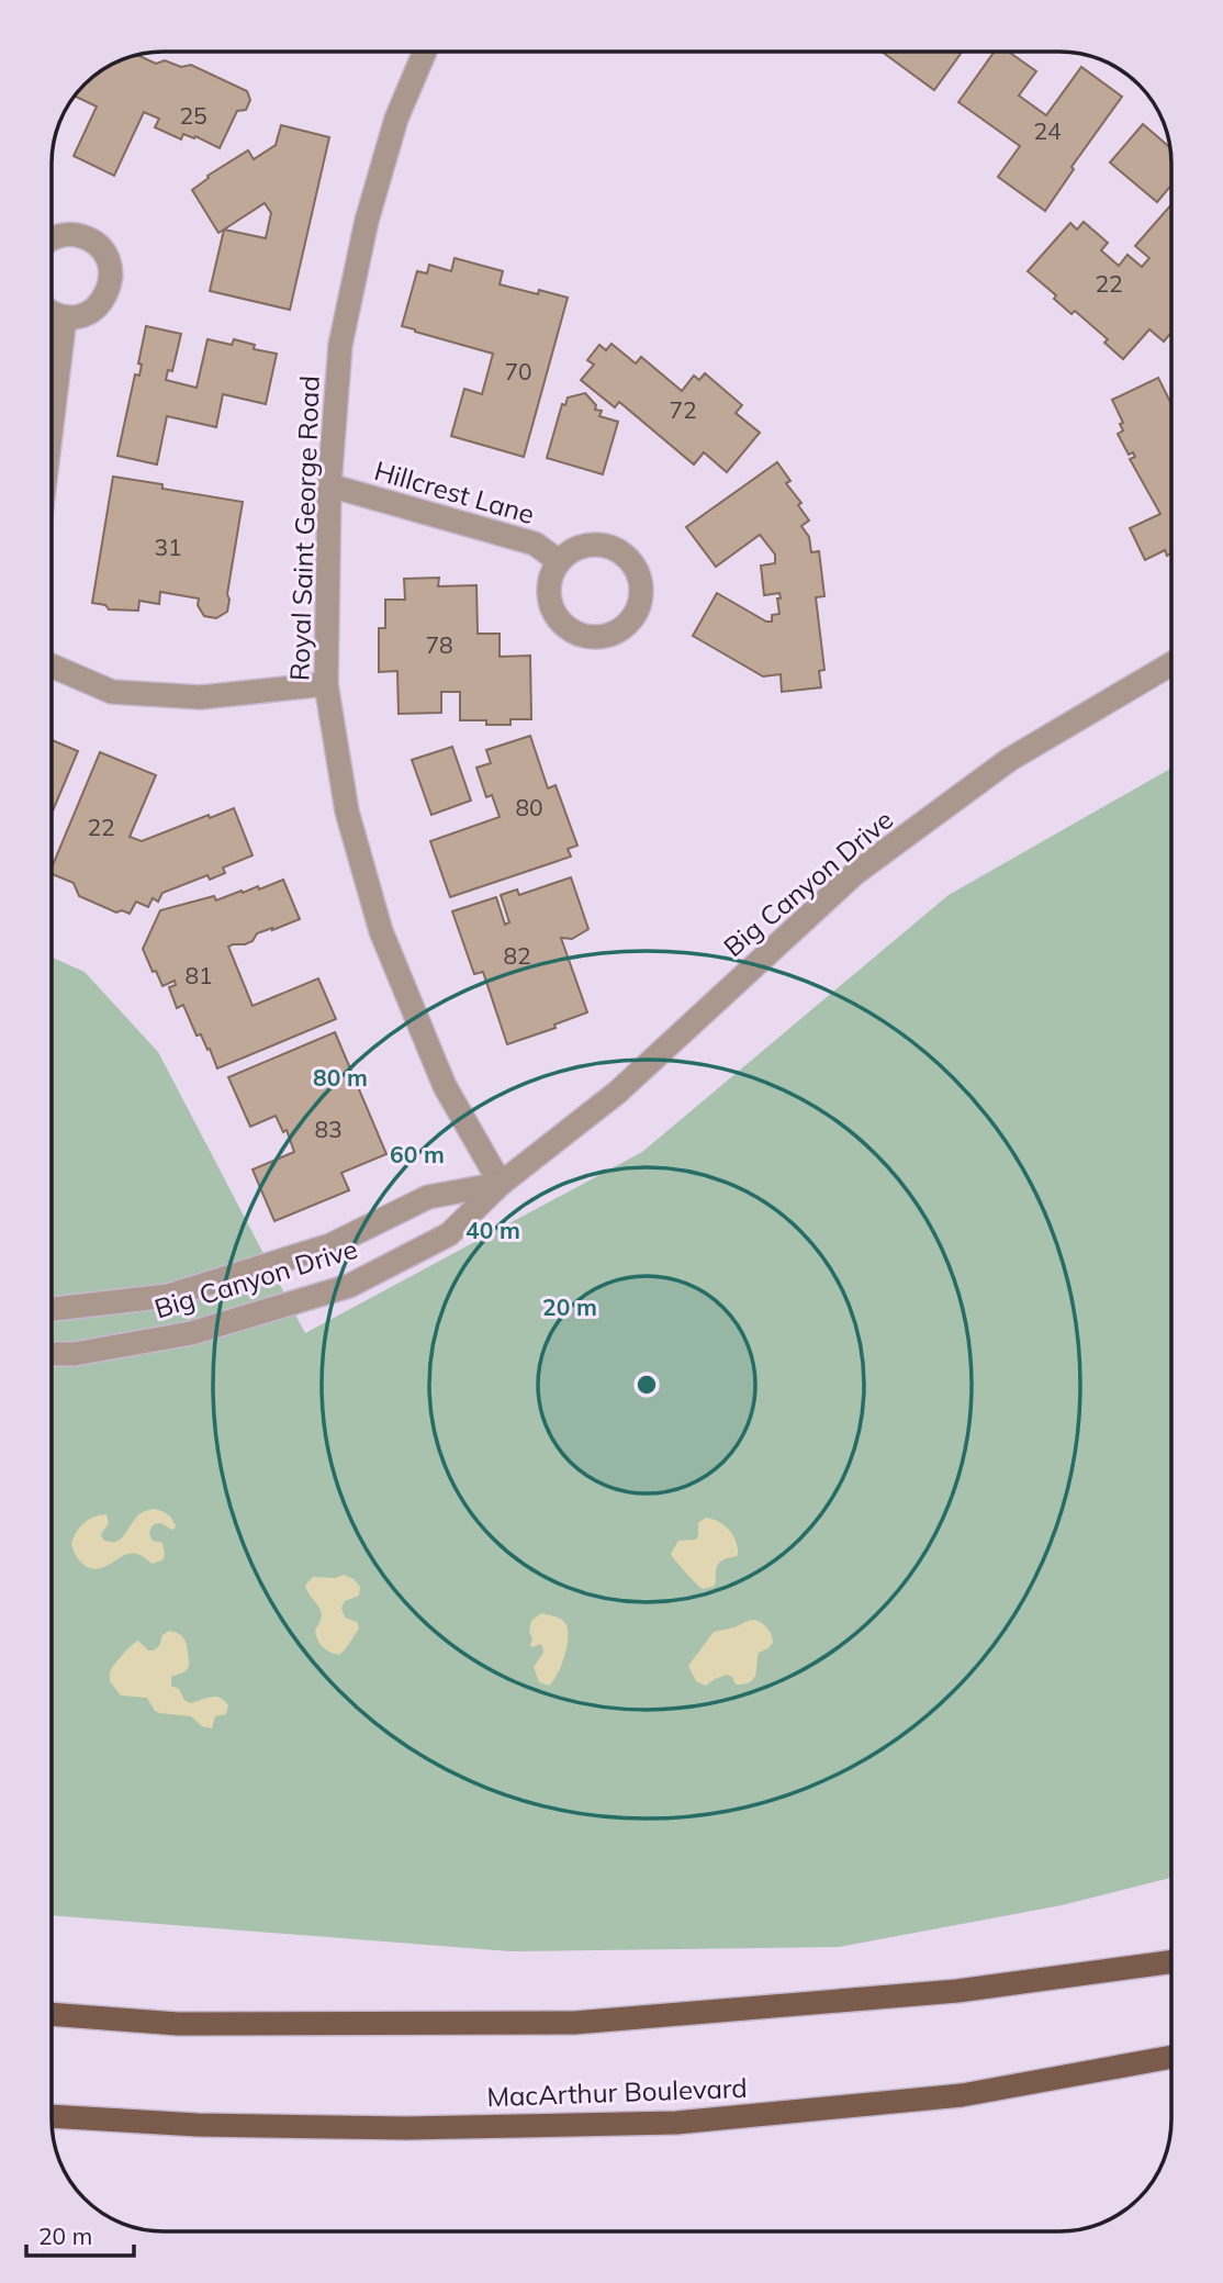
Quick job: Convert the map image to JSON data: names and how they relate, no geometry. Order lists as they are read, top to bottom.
{
  "streets": {
    "main road": ["MacArthur Boulevard"],
    "street": ["Hillcrest Lane", "Royal Saint George Road", "Big Canyon Drive"]
  },
  "crossings": [
    ["Hillcrest Lane", "Royal Saint George Road"],
    ["Royal Saint George Road", "Big Canyon Drive"]
  ],
  "house_numbers": [
    "25",
    "24",
    "22",
    "70",
    "72",
    "31",
    "78",
    "80",
    "22",
    "82",
    "81",
    "83"
  ],
  "scale_bar": "20 m",
  "rings": [
    "80 m",
    "60 m",
    "40 m",
    "20 m"
  ]
}
